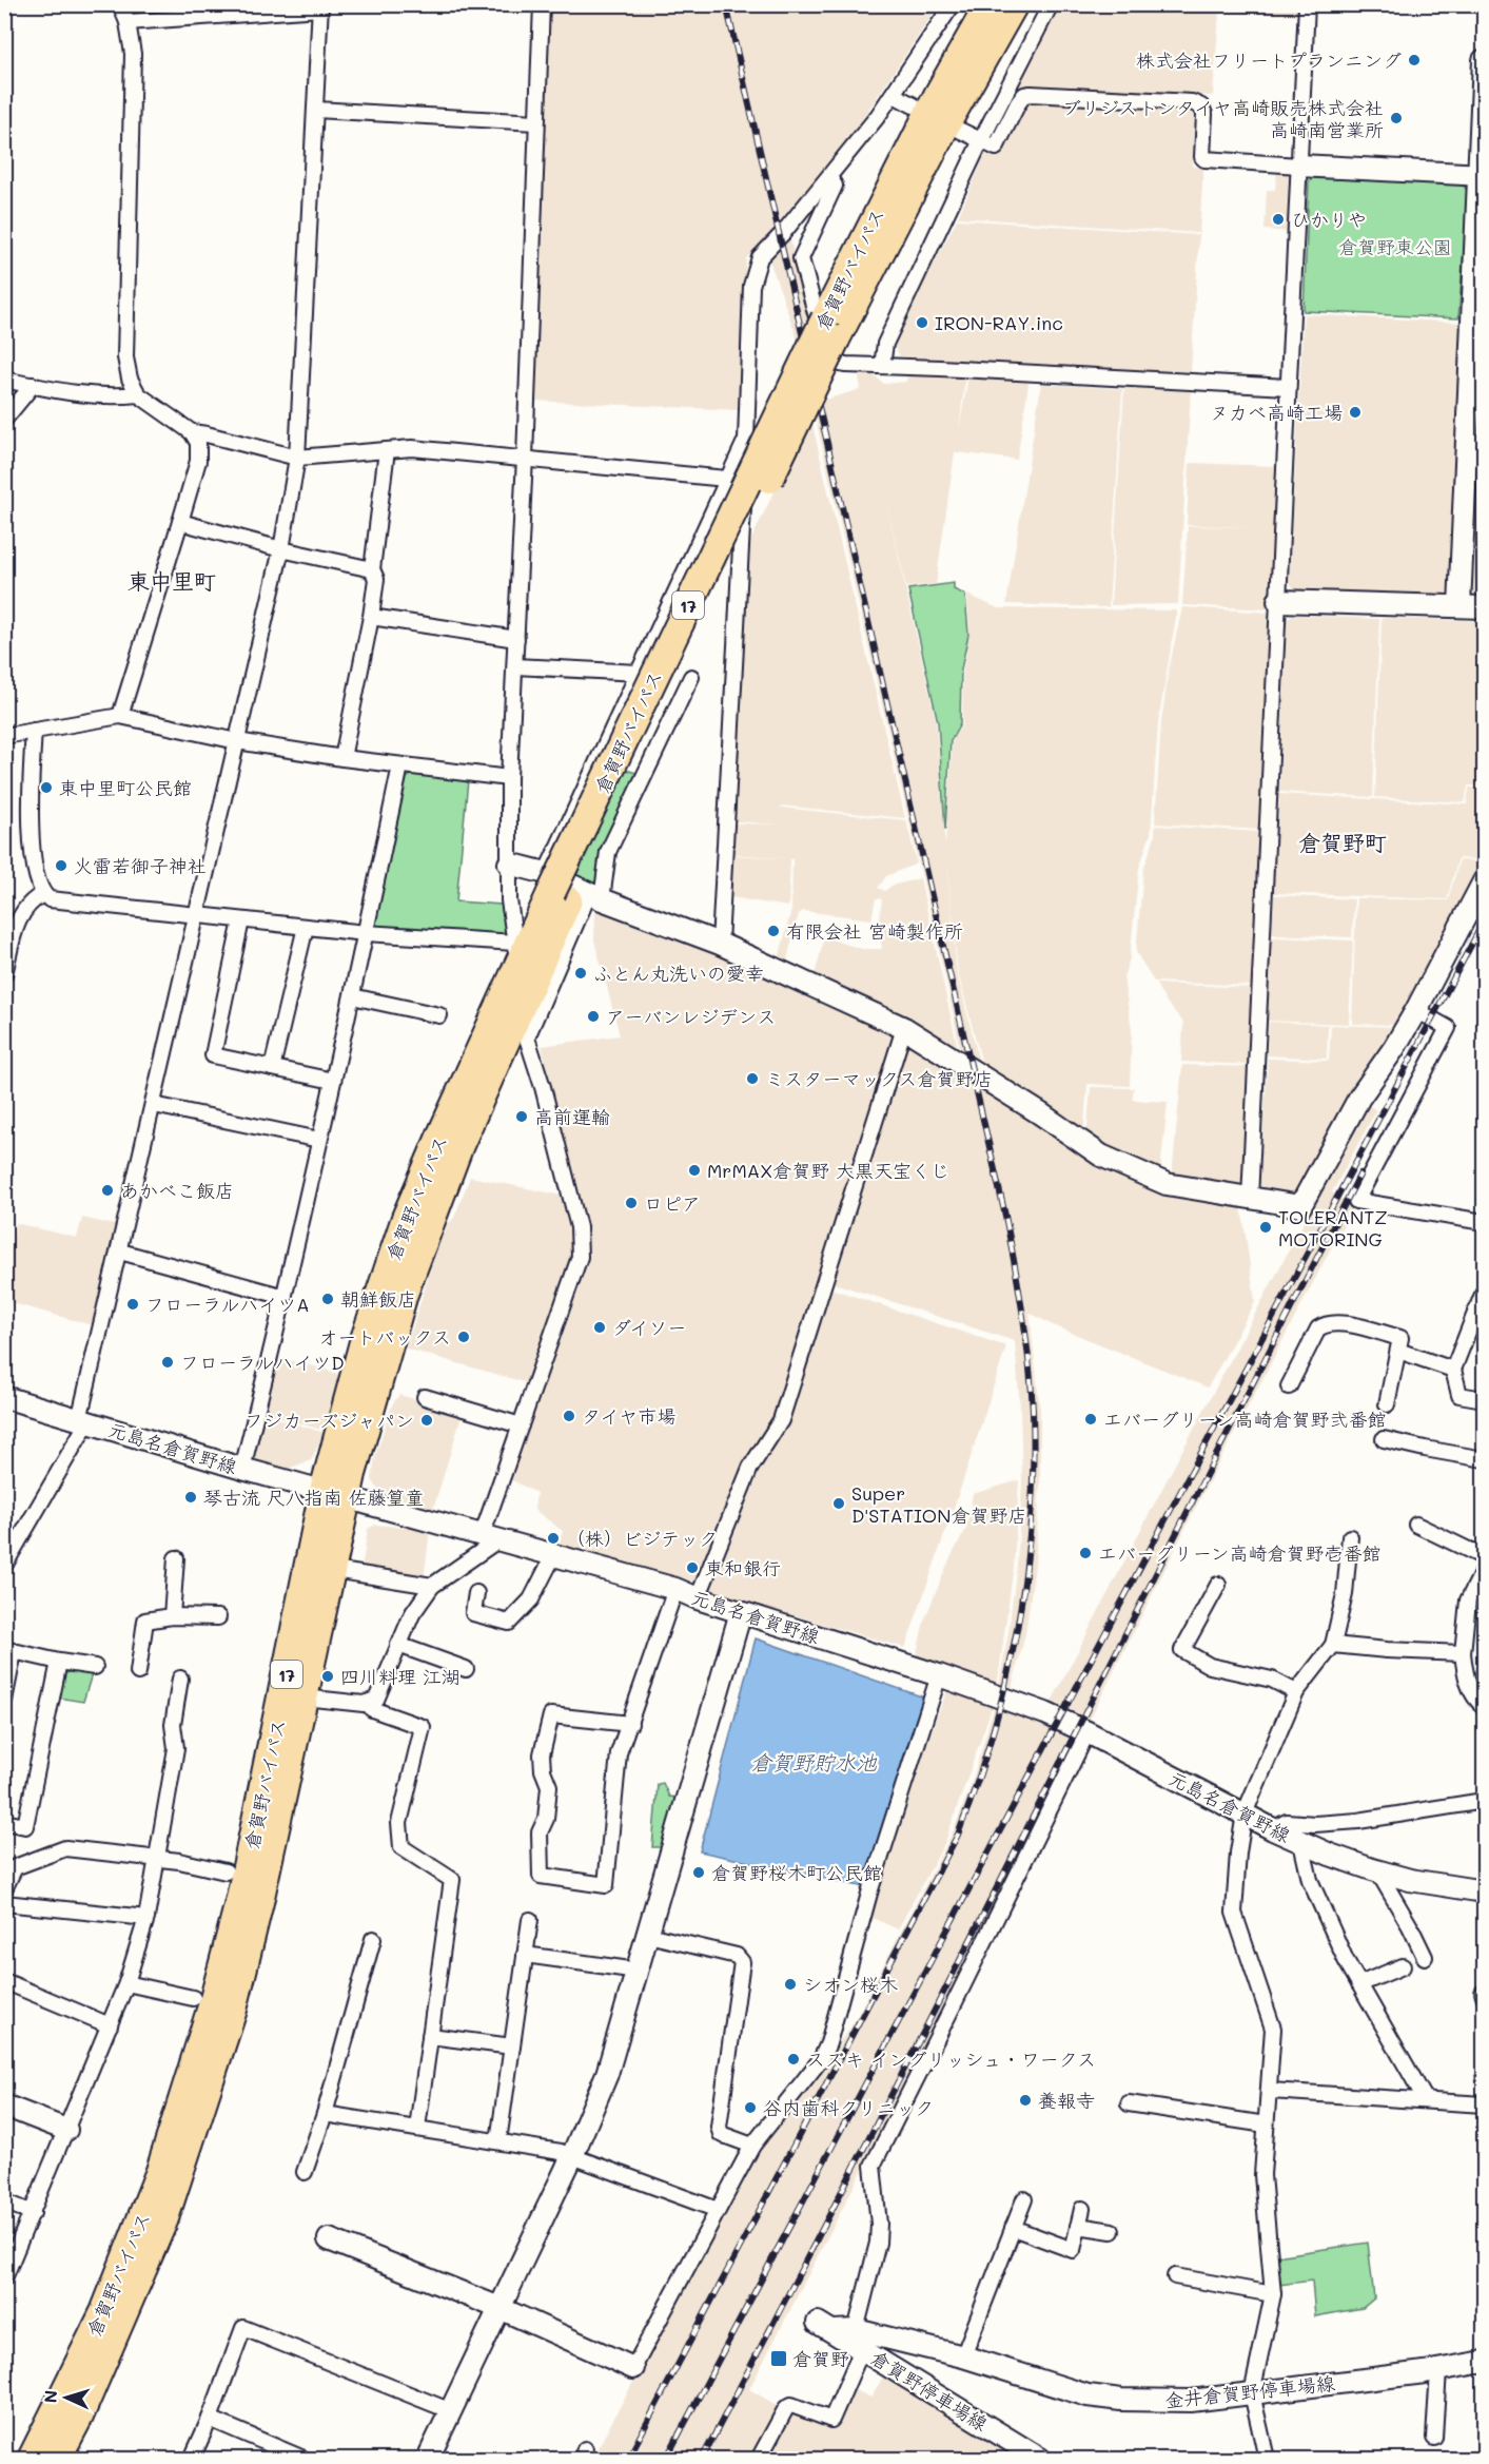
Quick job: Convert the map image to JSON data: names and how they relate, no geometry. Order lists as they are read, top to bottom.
{
  "streets": {
    "highway": ["倉賀野バイパス", "17"],
    "street": ["元島名倉賀野線", "倉賀野停車場線", "金井倉賀野停車場線"]
  },
  "crossings": [
    ["倉賀野バイパス", "元島名倉賀野線"],
    ["倉賀野停車場線", "金井倉賀野停車場線"]
  ],
  "districts": ["東中里町", "倉賀野町"],
  "water": ["倉賀野貯水池"],
  "parks": ["倉賀野東公園"],
  "places": {
    "other": [
      "株式会社フリートプランニング",
      "ブリジストンタイヤ高崎販売株式会社 高崎南営業所",
      "ひかりや",
      "IRON-RAY.inc",
      "ヌカべ高崎工場",
      "東中里町公民館",
      "火雷若御子神社",
      "有限会社 宮崎製作所",
      "ふとん丸洗いの愛幸",
      "アーバンレジデンス",
      "ミスターマックス倉賀野店",
      "高前運輸",
      "MrMAX倉賀野 大黒天宝くじ",
      "あかべこ飯店",
      "ロピア",
      "TOLERANTZ MOTORING",
      "朝鮮飯店",
      "フローラルハイツA",
      "ダイソー",
      "オートバックス",
      "フローラルハイツD",
      "タイヤ市場",
      "エバーグリーン高崎倉賀野弐番館",
      "フジカーズジャパン",
      "琴古流 尺八指南 佐藤篁童",
      "Super D'STATION倉賀野店",
      "（株）ビジテック",
      "エバーグリーン高崎倉賀野壱番館",
      "東和銀行",
      "四川料理 江湖",
      "倉賀野桜木町公民館",
      "シオン桜木",
      "スズキ イングリッシュ・ワークス",
      "養報寺",
      "谷内歯科クリニック"
    ],
    "transit": ["倉賀野"]
  },
  "north": "left"
}
